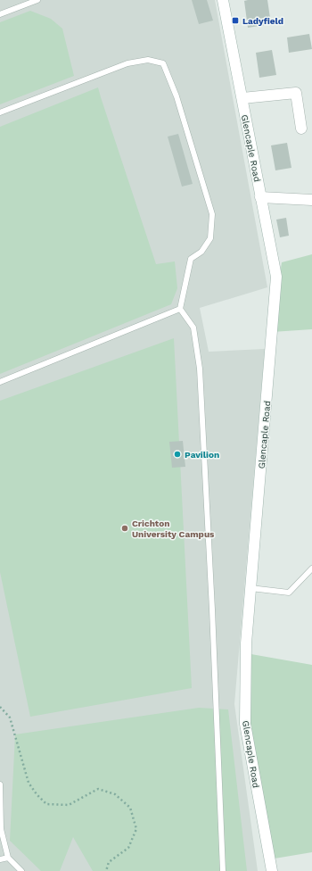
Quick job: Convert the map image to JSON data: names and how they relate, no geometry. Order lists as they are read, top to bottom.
{
  "streets": {
    "main road": ["Glencaple Road"]
  },
  "places": {
    "transit": ["Ladyfield"],
    "other": ["Pavilion", "Crichton University Campus"]
  }
}
